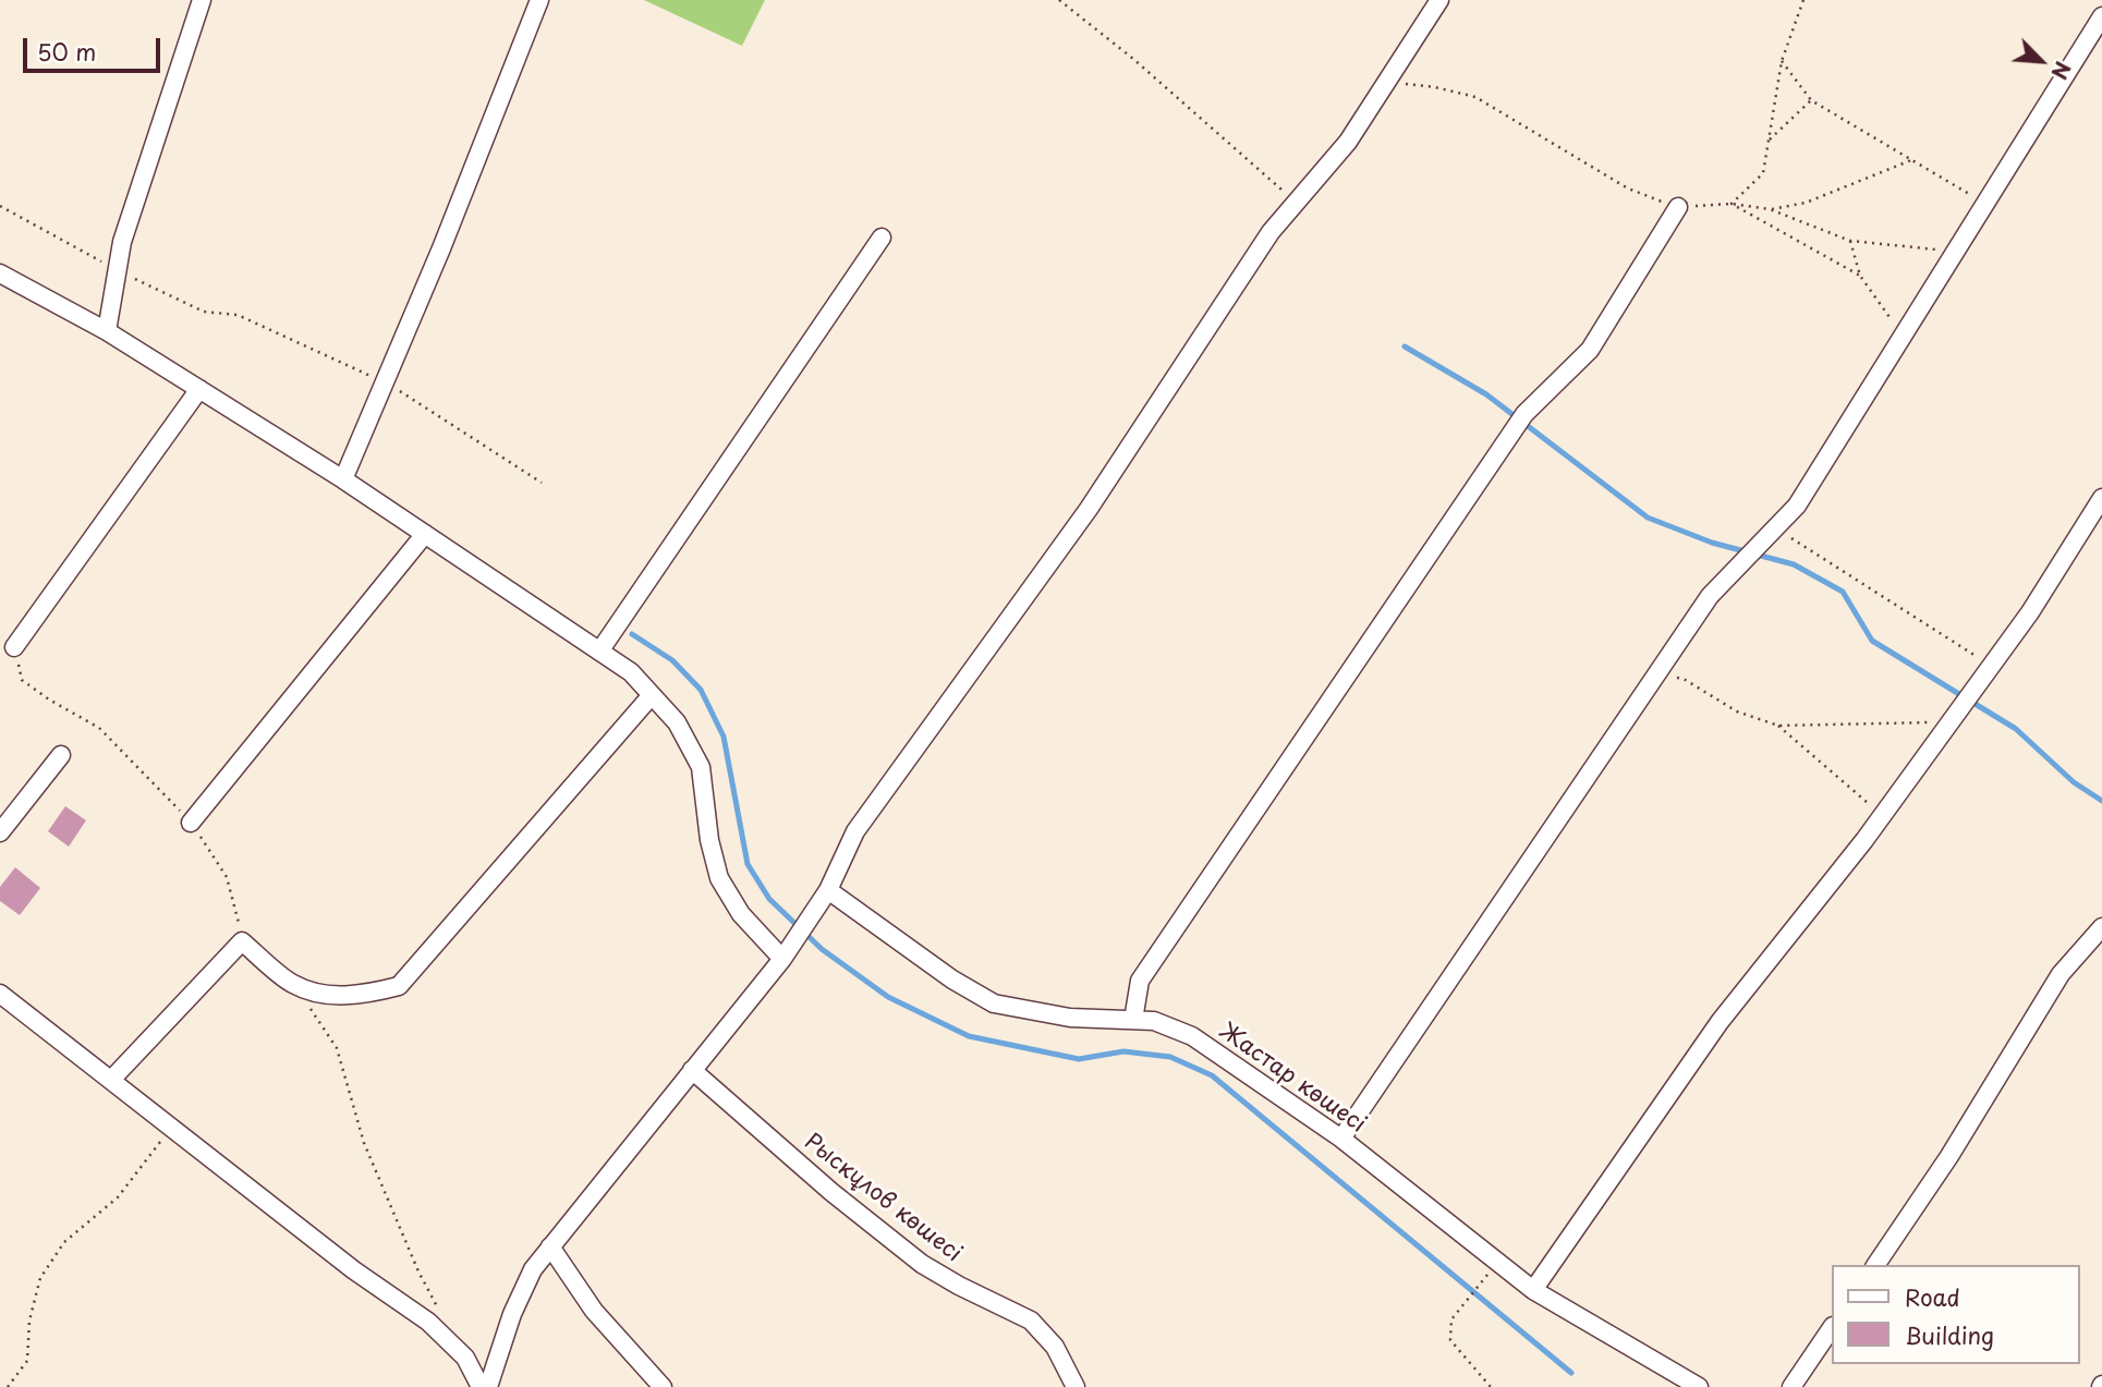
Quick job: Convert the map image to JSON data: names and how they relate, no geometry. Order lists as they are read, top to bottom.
{
  "streets": {
    "street": ["Жастар көшесі", "Рыскұлов көшесі"]
  },
  "legend": ["Road", "Building"],
  "scale_bar": "50 m",
  "north": "bottom right"
}
